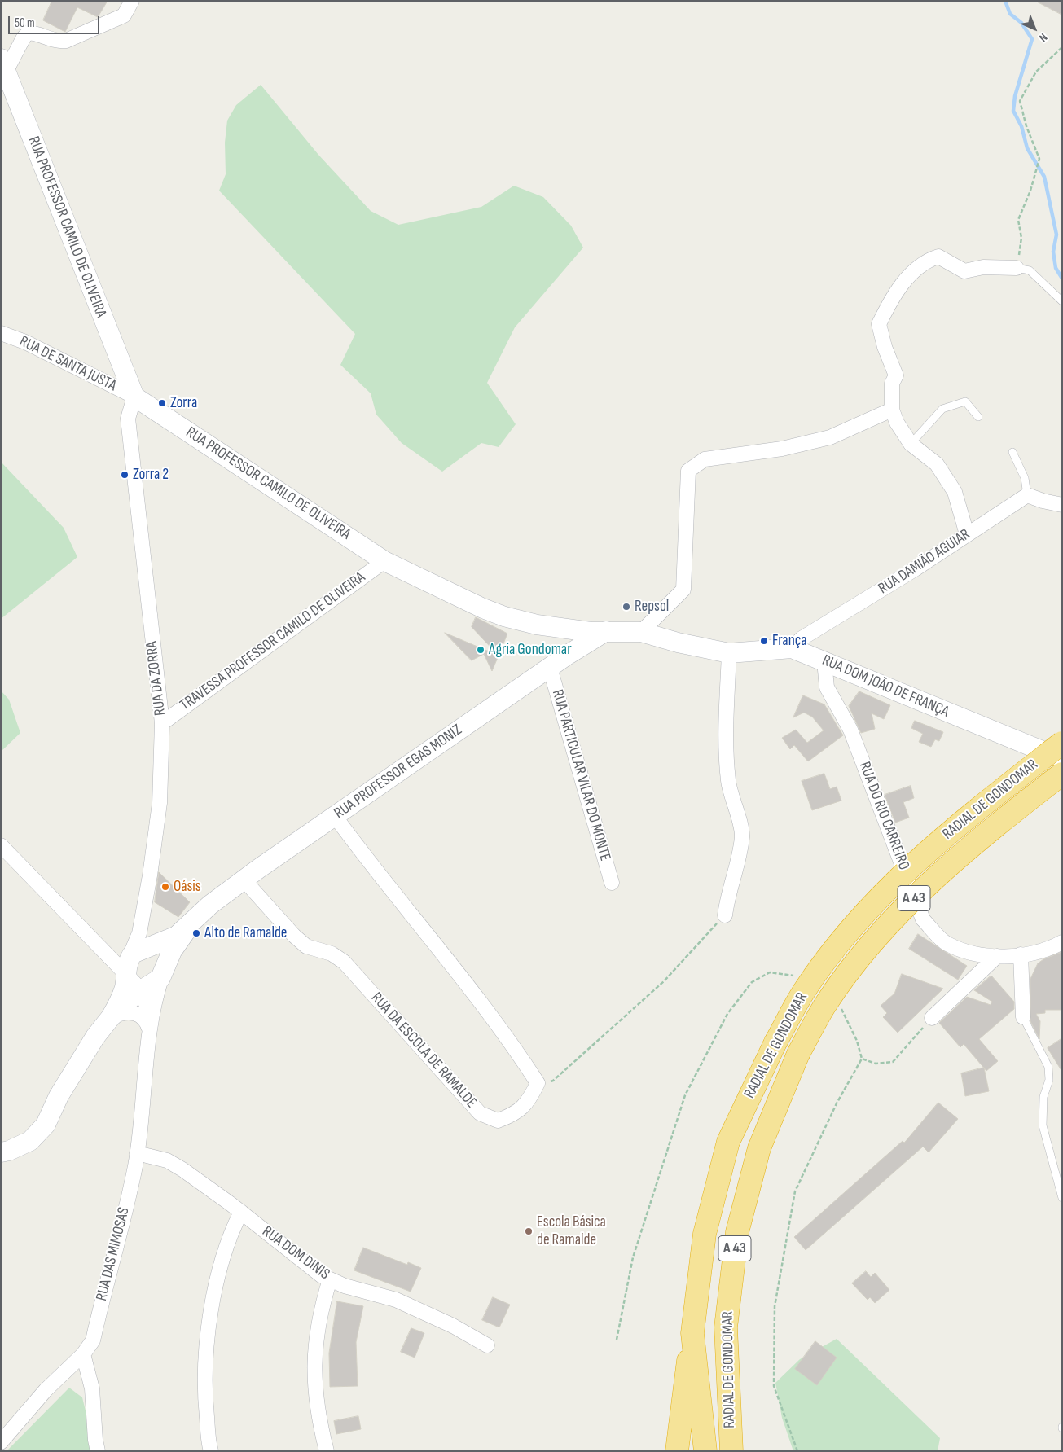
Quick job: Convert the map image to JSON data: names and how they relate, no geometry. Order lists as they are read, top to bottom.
{
  "streets": {
    "highway": ["RADIAL DE GONDOMAR", "A 43"],
    "main road": ["RUA PROFESSOR CAMILO DE OLIVEIRA", "RUA DOM JOÃO DE FRANÇA", "RUA PROFESSOR EGAS MONIZ"],
    "street": [
      "RUA DE SANTA JUSTA",
      "RUA DAMIÃO AGUIAR",
      "TRAVESSA PROFESSOR CAMILO DE OLIVEIRA",
      "RUA DA ZORRA",
      "RUA PARTICULAR VILAR DO MONTE",
      "RUA DO RIO CARREIRO",
      "RUA DA ESCOLA DE RAMALDE",
      "RUA DOM DINIS",
      "RUA DAS MIMOSAS"
    ]
  },
  "crossings": [
    ["RUA PROFESSOR CAMILO DE OLIVEIRA", "RUA DE SANTA JUSTA"],
    ["RUA PROFESSOR CAMILO DE OLIVEIRA", "TRAVESSA PROFESSOR CAMILO DE OLIVEIRA"],
    ["RUA PROFESSOR CAMILO DE OLIVEIRA", "RUA DA ZORRA"],
    ["RUA PROFESSOR CAMILO DE OLIVEIRA", "RUA DOM JOÃO DE FRANÇA"],
    ["RUA PROFESSOR CAMILO DE OLIVEIRA", "RUA PROFESSOR EGAS MONIZ"],
    ["RUA DE SANTA JUSTA", "RUA DA ZORRA"],
    ["RUA DAMIÃO AGUIAR", "RUA DOM JOÃO DE FRANÇA"],
    ["TRAVESSA PROFESSOR CAMILO DE OLIVEIRA", "RUA DA ZORRA"],
    ["RUA DA ZORRA", "RUA PROFESSOR EGAS MONIZ"],
    ["RUA DA ZORRA", "RUA DAS MIMOSAS"],
    ["RUA DOM JOÃO DE FRANÇA", "RUA PROFESSOR EGAS MONIZ"],
    ["RUA DOM JOÃO DE FRANÇA", "RUA DO RIO CARREIRO"],
    ["RUA PROFESSOR EGAS MONIZ", "RUA PARTICULAR VILAR DO MONTE"],
    ["RUA PROFESSOR EGAS MONIZ", "RUA DA ESCOLA DE RAMALDE"],
    ["RUA PROFESSOR EGAS MONIZ", "RUA DAS MIMOSAS"],
    ["RUA DOM DINIS", "RUA DAS MIMOSAS"]
  ],
  "places": [
    "Zorra",
    "Zorra 2",
    "Repsol",
    "França",
    "Agria Gondomar",
    "Oásis",
    "Alto de Ramalde",
    "Escola Básica de Ramalde"
  ],
  "scale_bar": "50 m",
  "north": "bottom right"
}
